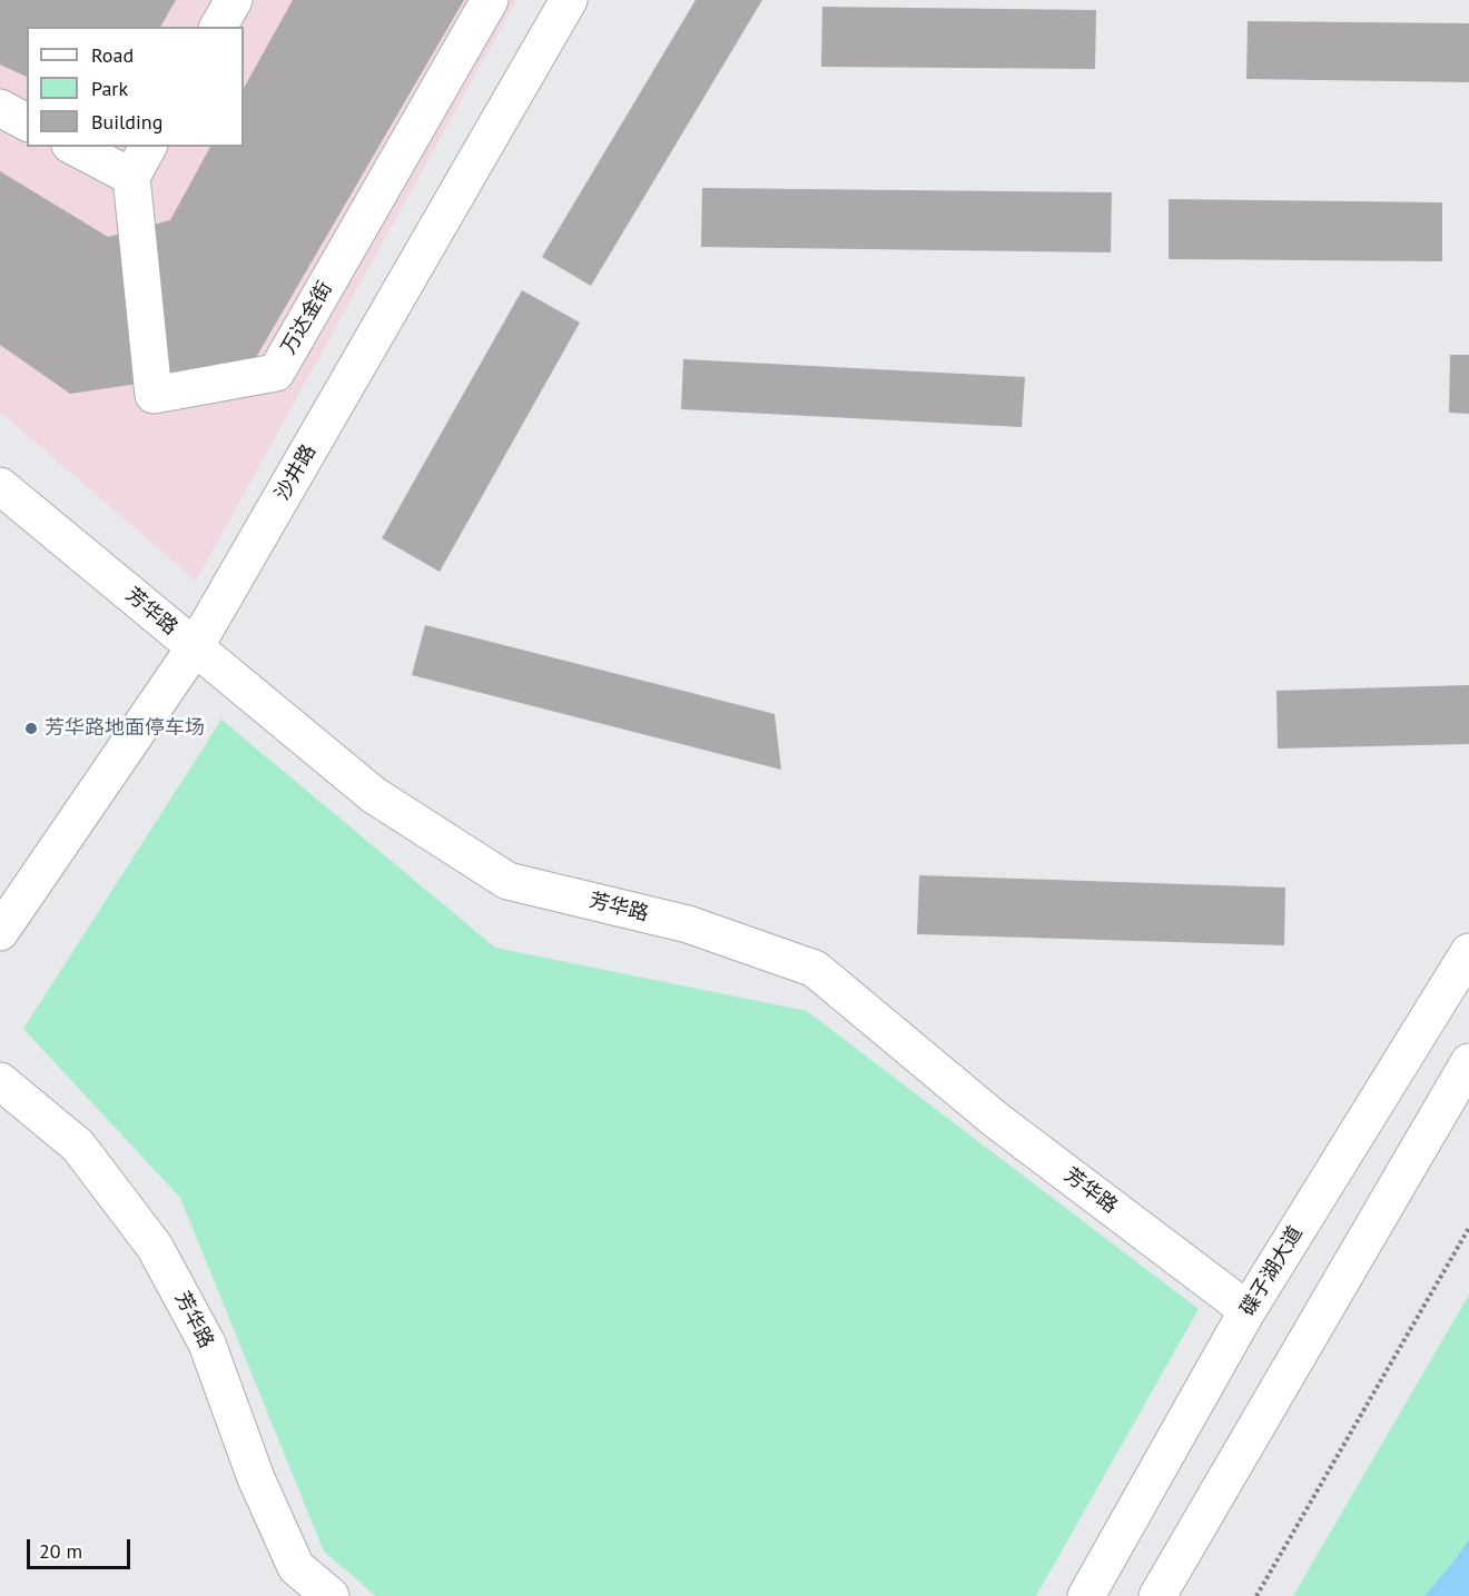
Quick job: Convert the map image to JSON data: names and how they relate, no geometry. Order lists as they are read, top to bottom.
{
  "streets": {
    "street": [
      "万达金街",
      "沙井路",
      "芳华路",
      "碟子湖大道"
    ]
  },
  "crossings": [
    ["沙井路", "芳华路"],
    ["芳华路", "碟子湖大道"]
  ],
  "places": ["芳华路地面停车场"],
  "legend": ["Road", "Park", "Building"],
  "scale_bar": "20 m"
}
